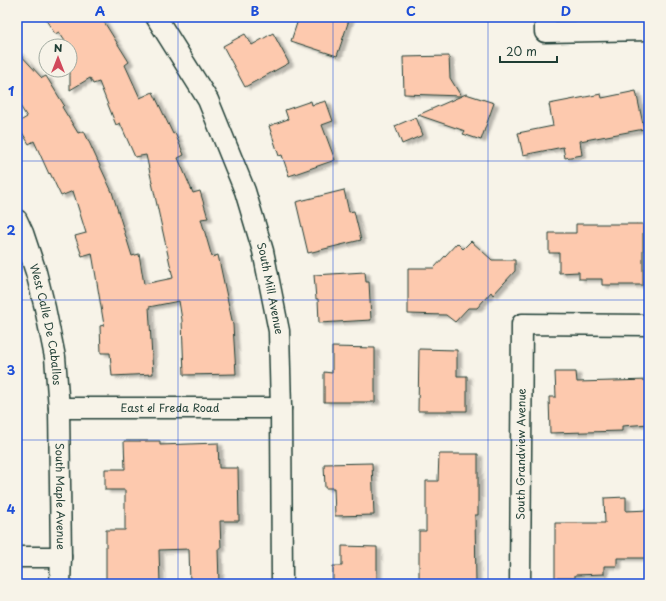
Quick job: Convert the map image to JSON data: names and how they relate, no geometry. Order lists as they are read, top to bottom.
{
  "streets": {
    "street": [
      "South Mill Avenue",
      "West Calle De Caballos",
      "East el Freda Road",
      "South Grandview Avenue",
      "South Maple Avenue"
    ]
  },
  "crossings": [
    ["South Mill Avenue", "East el Freda Road"],
    ["West Calle De Caballos", "East el Freda Road"],
    ["West Calle De Caballos", "South Maple Avenue"],
    ["East el Freda Road", "South Maple Avenue"]
  ],
  "scale_bar": "20 m",
  "north": "top",
  "grid": {
    "columns": [
      "A",
      "B",
      "C",
      "D"
    ],
    "rows": [
      "1",
      "2",
      "3",
      "4"
    ]
  }
}
